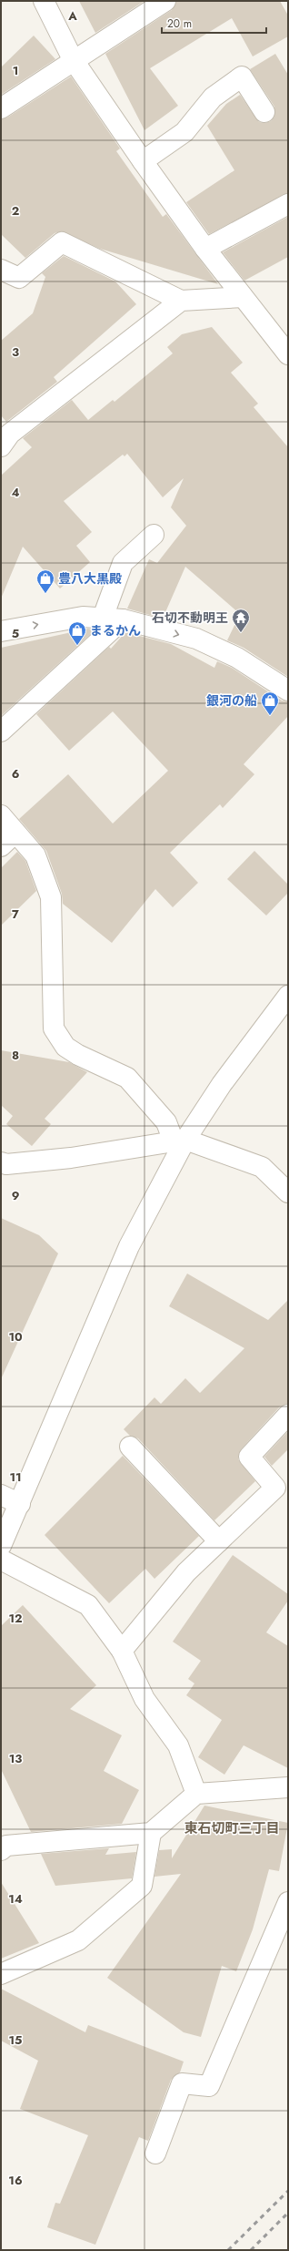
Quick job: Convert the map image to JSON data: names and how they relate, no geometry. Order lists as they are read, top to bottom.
{
  "districts": ["東石切町三丁目"],
  "places": {
    "shop": ["豊八大黒殿", "まるかん", "銀河の船"],
    "temple": ["石切不動明王"]
  },
  "scale_bar": "20 m",
  "grid": {
    "columns": ["A"],
    "rows": [
      "1",
      "2",
      "3",
      "4",
      "5",
      "6",
      "7",
      "8",
      "9",
      "10",
      "11",
      "12",
      "13",
      "14",
      "15",
      "16"
    ]
  }
}
